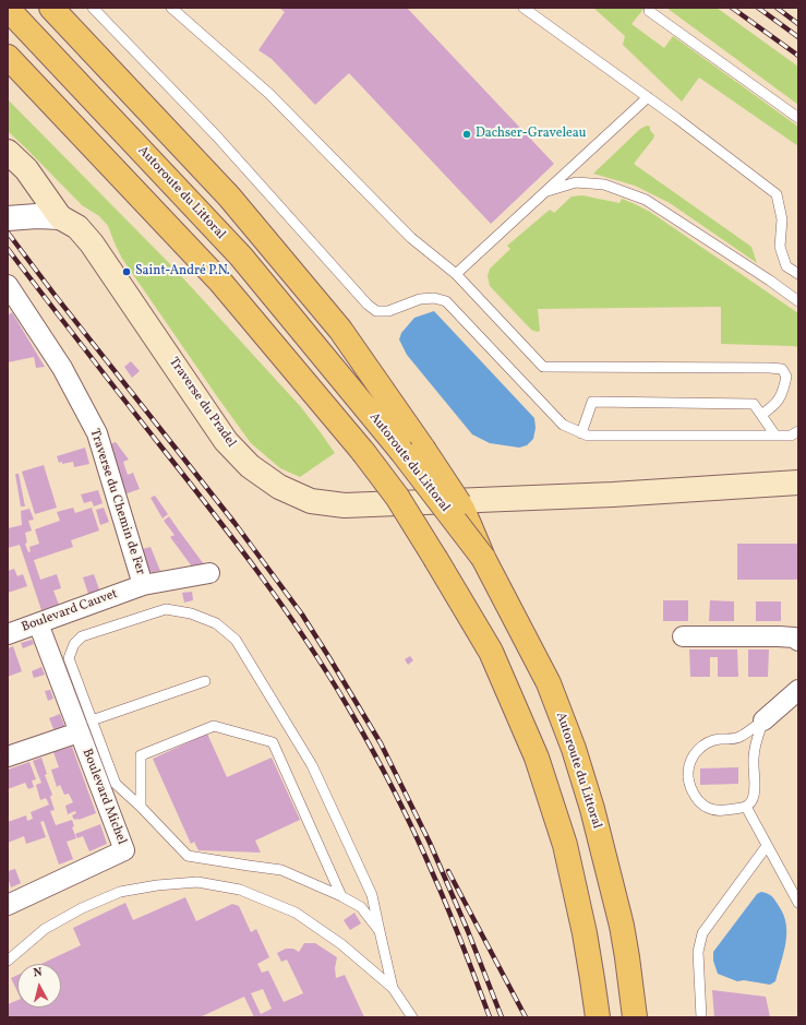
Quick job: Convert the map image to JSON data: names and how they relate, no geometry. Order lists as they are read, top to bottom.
{
  "streets": {
    "highway": ["Autoroute du Littoral"],
    "main road": ["Traverse du Pradel"],
    "street": ["Traverse du Chemin de Fer", "Boulevard Cauvet", "Boulevard Michel"]
  },
  "crossings": [
    ["Traverse du Chemin de Fer", "Boulevard Cauvet"],
    ["Boulevard Cauvet", "Boulevard Michel"]
  ],
  "places": ["Dachser-Graveleau", "Saint-André P.N."],
  "north": "top"
}
